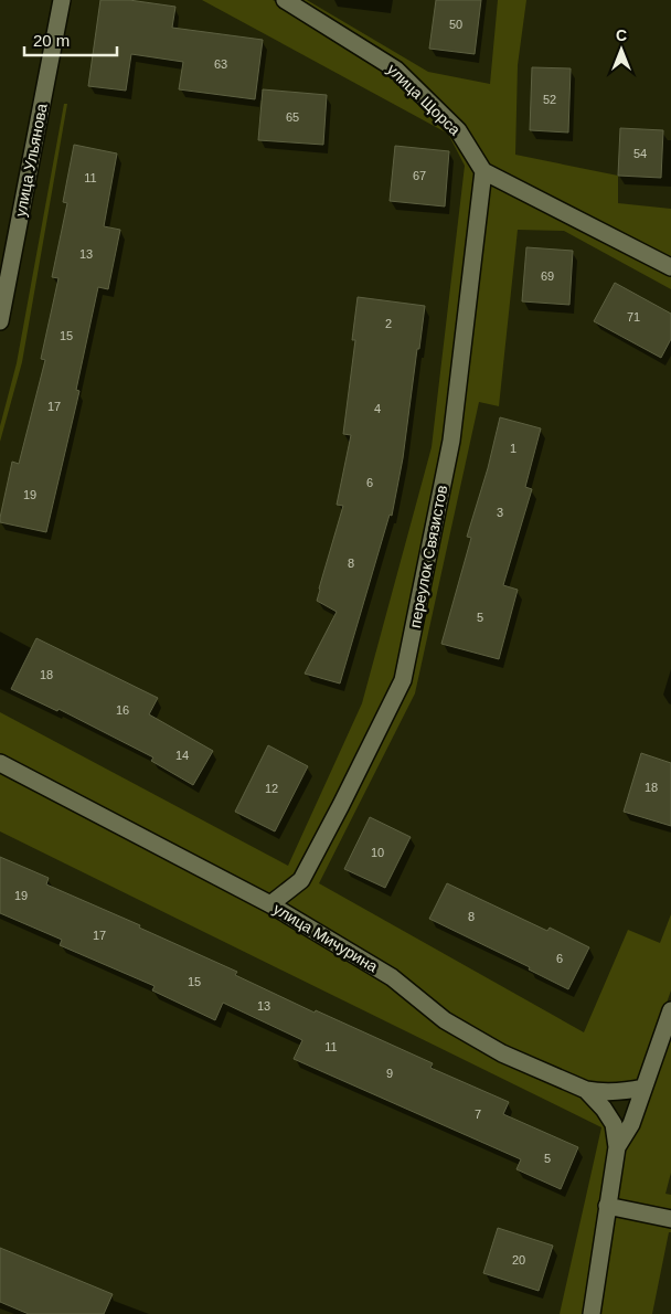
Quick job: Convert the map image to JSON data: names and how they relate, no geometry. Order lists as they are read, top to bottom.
{
  "streets": {
    "street": [
      "улица Щорса",
      "улица Ульянова",
      "переулок Связистов",
      "улица Мичурина"
    ]
  },
  "crossings": [
    ["улица Щорса", "переулок Связистов"],
    ["переулок Связистов", "улица Мичурина"]
  ],
  "house_numbers": [
    "50",
    "63",
    "52",
    "65",
    "54",
    "67",
    "11",
    "13",
    "69",
    "71",
    "2",
    "15",
    "17",
    "4",
    "1",
    "6",
    "19",
    "3",
    "8",
    "5",
    "18",
    "16",
    "14",
    "18",
    "12",
    "10",
    "19",
    "8",
    "17",
    "6",
    "15",
    "13",
    "11",
    "9",
    "7",
    "5",
    "20"
  ],
  "scale_bar": "20 m",
  "north": "top"
}
